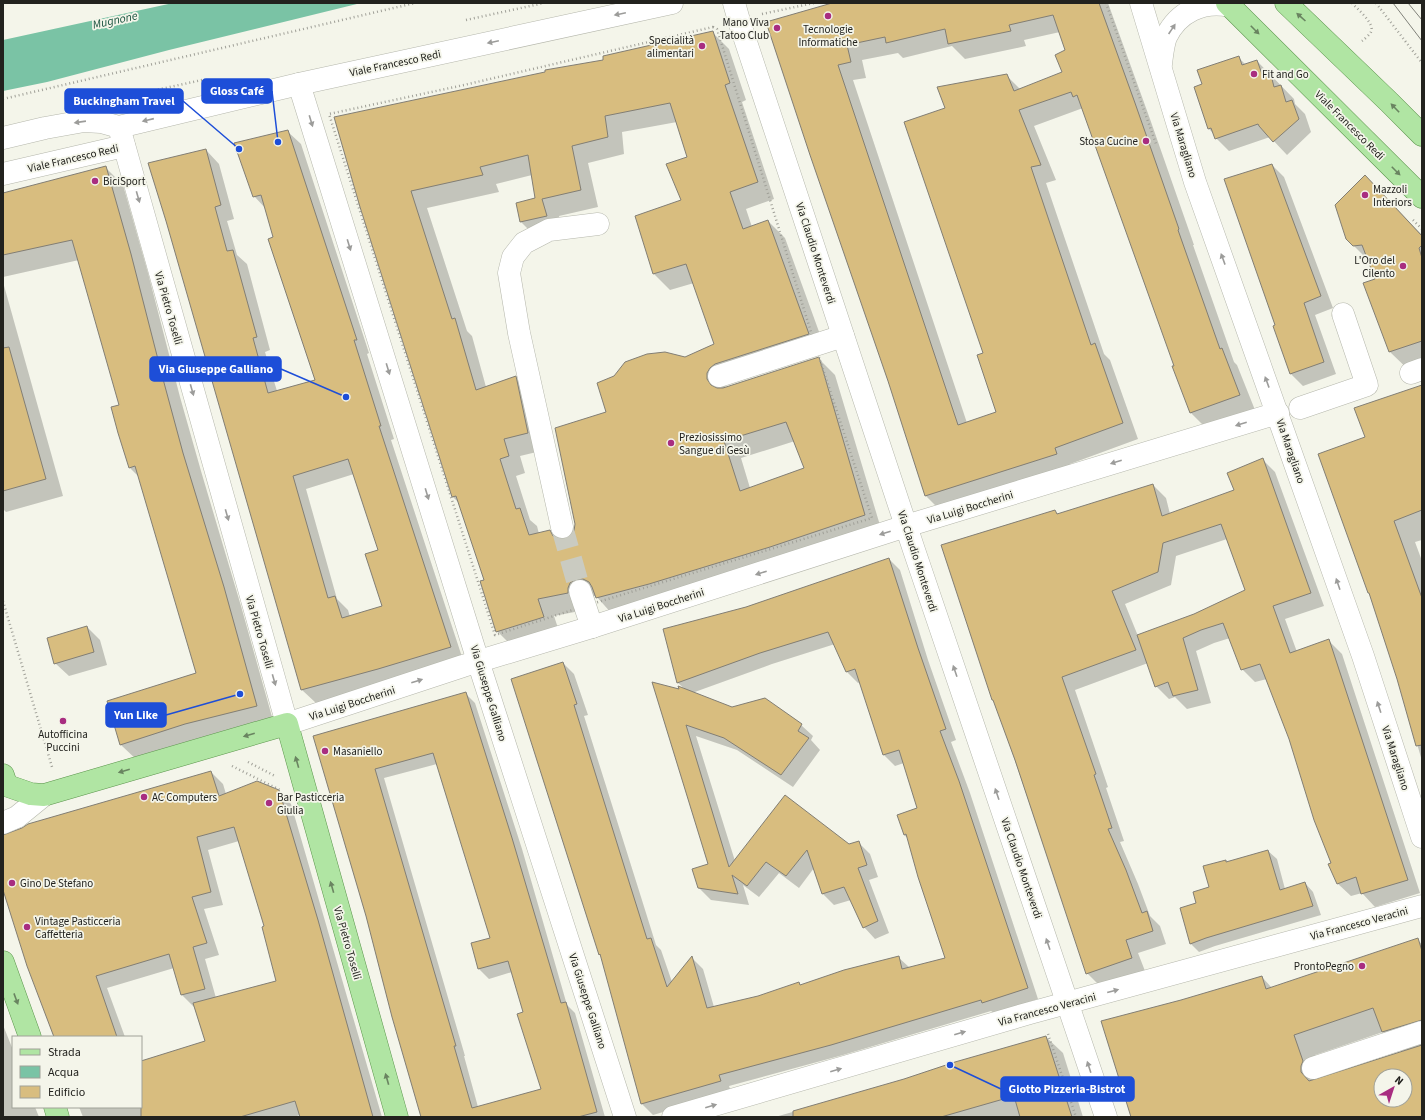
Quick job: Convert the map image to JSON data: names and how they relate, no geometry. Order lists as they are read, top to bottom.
{
  "streets": {
    "main road": ["Viale Francesco Redi", "Via Pietro Toselli", "Via Luigi Boccherini"],
    "street": [
      "Via Maragliano",
      "Via Claudio Monteverdi",
      "Via Giuseppe Galliano",
      "Via Francesco Veracini"
    ]
  },
  "crossings": [
    ["Viale Francesco Redi", "Via Maragliano"],
    ["Viale Francesco Redi", "Via Pietro Toselli"],
    ["Viale Francesco Redi", "Via Giuseppe Galliano"],
    ["Via Maragliano", "Via Luigi Boccherini"],
    ["Via Claudio Monteverdi", "Via Luigi Boccherini"],
    ["Via Claudio Monteverdi", "Via Francesco Veracini"],
    ["Via Pietro Toselli", "Via Luigi Boccherini"],
    ["Via Luigi Boccherini", "Via Giuseppe Galliano"]
  ],
  "one_way": [
    "Via Maragliano",
    "Via Claudio Monteverdi",
    "Via Giuseppe Galliano",
    "Via Francesco Veracini"
  ],
  "water": ["Mugnone"],
  "places": [
    "Tecnologie Informatiche",
    "Mano Viva Tatoo Club",
    "Specialità alimentari",
    "Fit and Go",
    "Stosa Cucine",
    "Gloss Café",
    "Buckingham Travel",
    "BiciSport",
    "Mazzoli Interiors",
    "L'Oro del Cilento",
    "Via Giuseppe Galliano",
    "Preziosissimo Sangue di Gesù",
    "Yun Like",
    "Autofficina Puccini",
    "Masaniello",
    "AC Computers",
    "Bar Pasticceria Giulia",
    "Gino De Stefano",
    "Vintage Pasticceria Caffetteria",
    "ProntoPegno",
    "Giotto Pizzeria-Bistrot"
  ],
  "legend": ["Strada", "Acqua", "Edificio"],
  "north": "top right"
}
